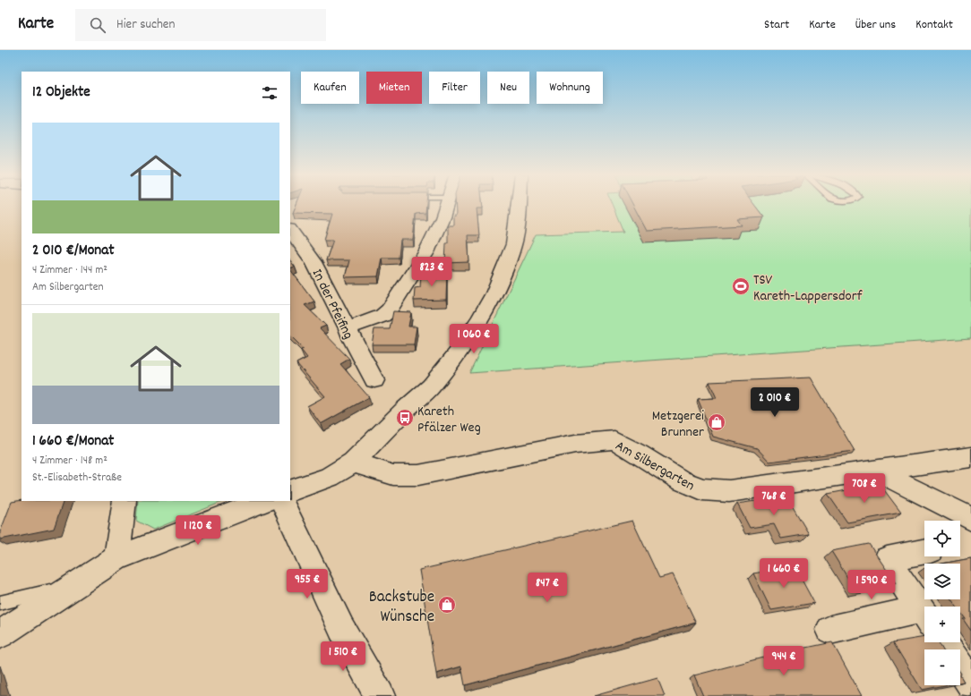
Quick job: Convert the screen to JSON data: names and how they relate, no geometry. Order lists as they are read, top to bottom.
{
  "streets": {
    "street": ["In der Pfeifing", "Am Silbergarten"]
  },
  "places": {
    "sports": ["TSV Kareth-Lappersdorf"],
    "bus stop": ["Kareth Pfälzer Weg"],
    "shop": ["Metzgerei Brunner", "Backstube Wünsche"]
  },
  "page": {
    "header": "Karte",
    "search": "Hier suchen",
    "nav": [
      "Start",
      "Karte",
      "Über uns",
      "Kontakt"
    ],
    "chip": [
      "Kaufen",
      "Mieten",
      "Filter",
      "Neu",
      "Wohnung"
    ],
    "heading": "12 Objekte",
    "list": [
      {
        "name": "2 010 €/Monat",
        "note": "4 Zimmer · 144 m² · Am Silbergarten"
      },
      {
        "name": "1 660 €/Monat",
        "note": "4 Zimmer · 148 m² · St.-Elisabeth-Straße"
      }
    ],
    "price": [
      "823 €",
      "1 060 €",
      "2 010 €",
      "708 €",
      "768 €",
      "1 120 €",
      "1 660 €",
      "955 €",
      "1 590 €",
      "847 €",
      "1 510 €",
      "944 €"
    ],
    "map_buttons": ["+", "−"]
  }
}
